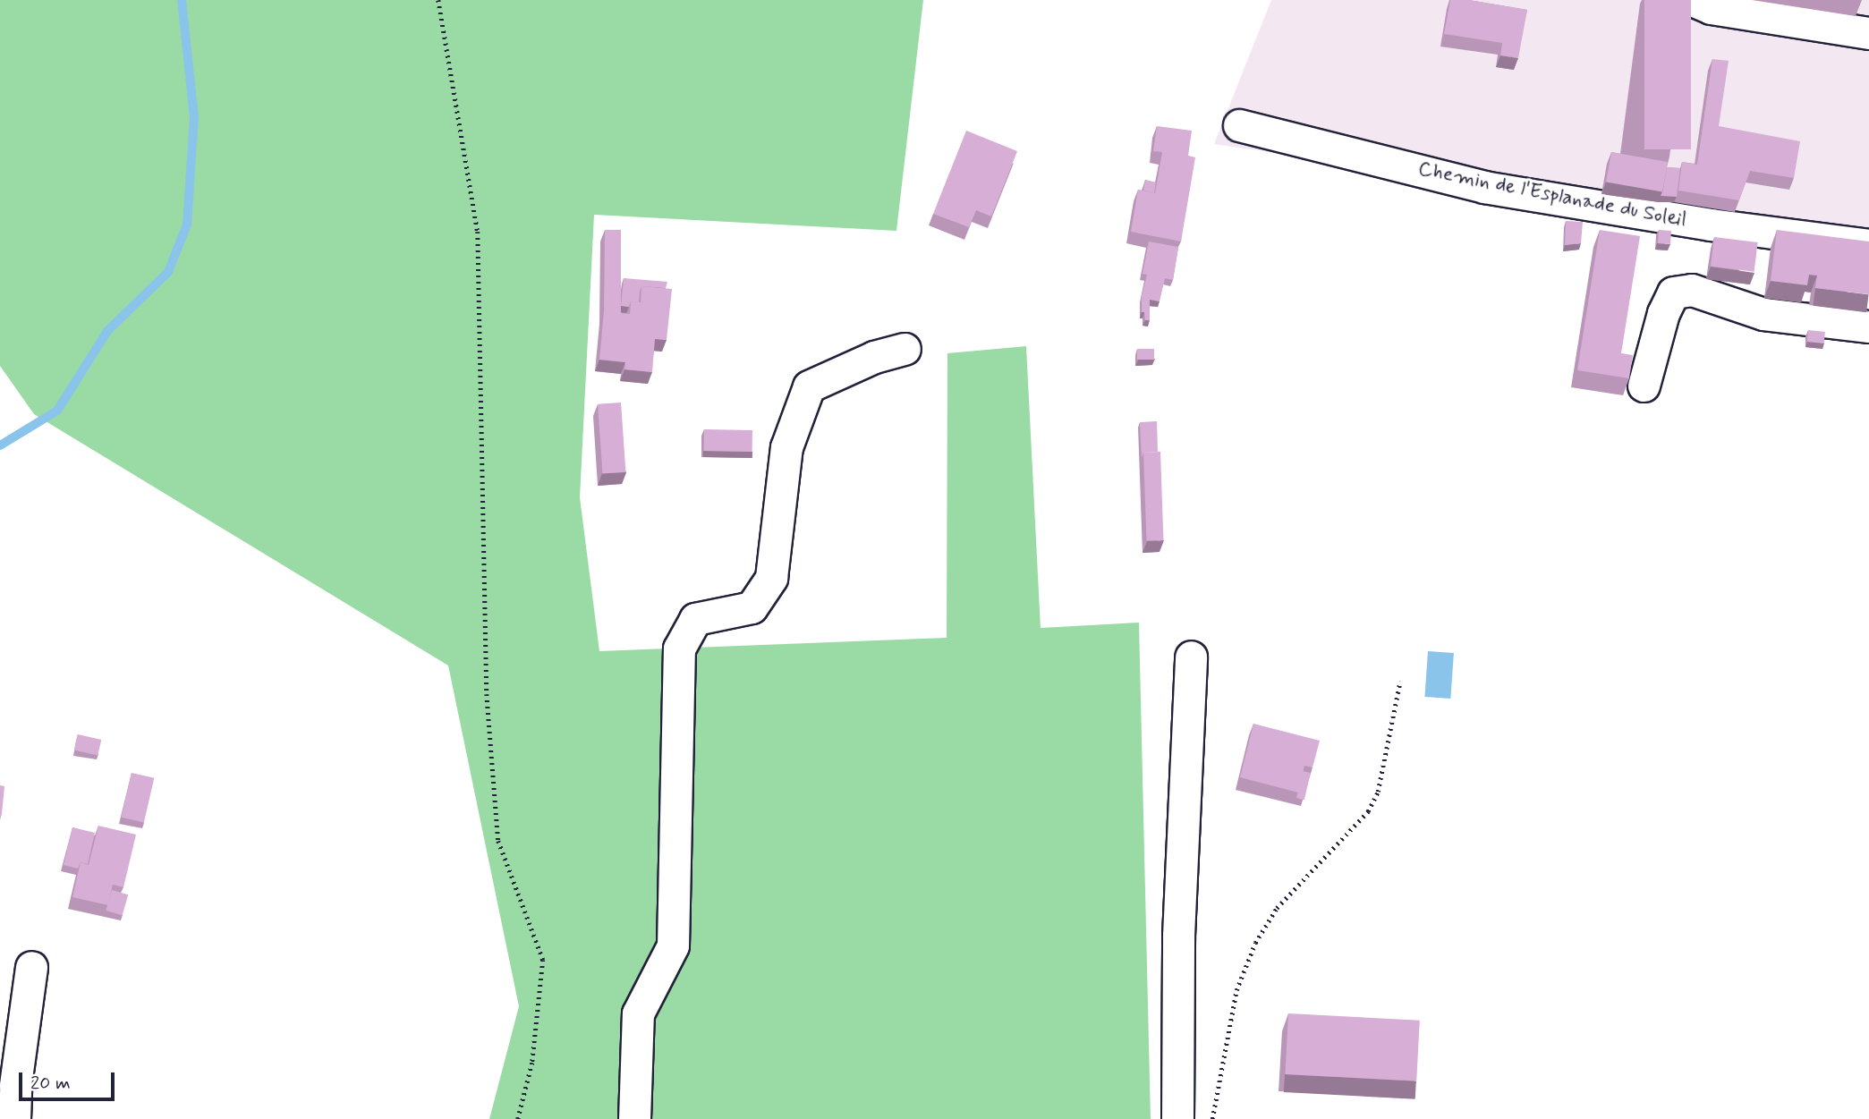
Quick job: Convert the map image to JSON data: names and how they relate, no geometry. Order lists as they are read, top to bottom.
{
  "streets": {
    "street": ["Chemin de l'Esplanade du Soleil"]
  },
  "scale_bar": "20 m"
}
